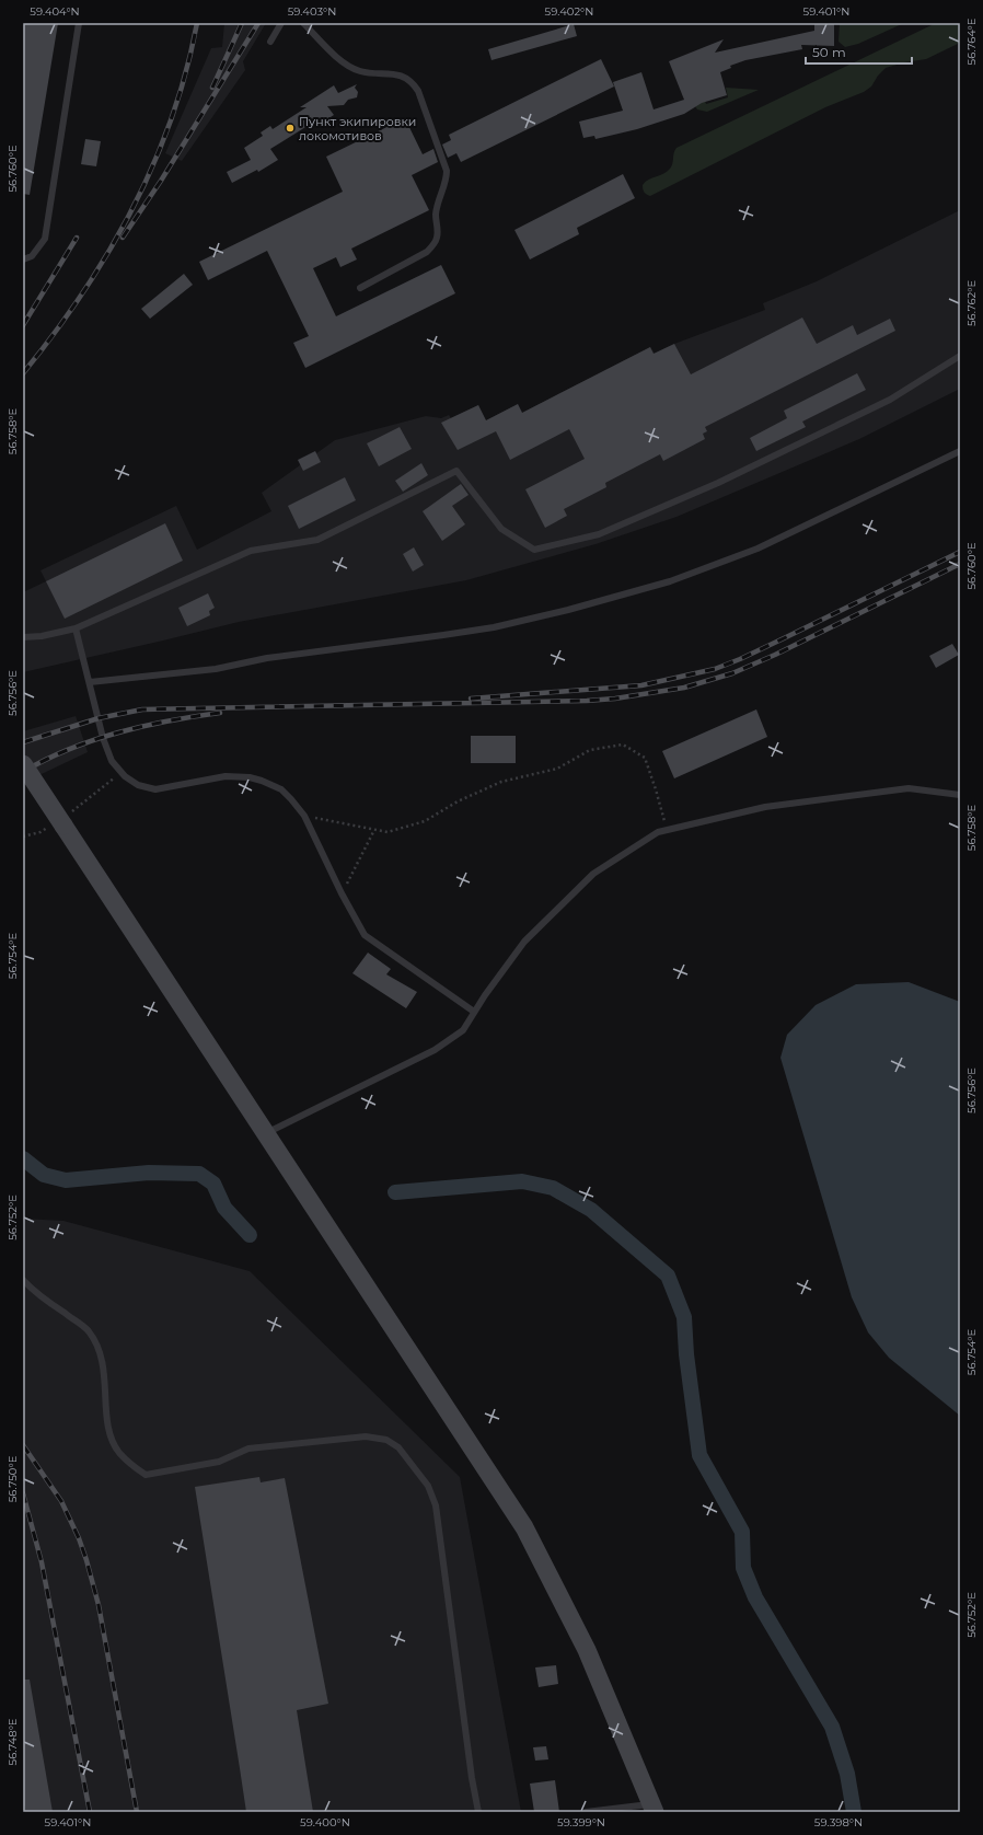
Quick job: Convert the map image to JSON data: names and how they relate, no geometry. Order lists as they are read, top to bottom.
{
  "places": ["Пункт экипировки локомотивов"],
  "scale_bar": "50 m",
  "coordinates": [
    "59.404°N",
    "59.403°N",
    "59.402°N",
    "59.401°N",
    "56.764°E",
    "56.760°E",
    "56.762°E",
    "56.758°E",
    "56.756°E",
    "56.754°E",
    "56.752°E",
    "56.750°E",
    "56.748°E",
    "59.400°N",
    "59.399°N",
    "59.398°N"
  ]
}
